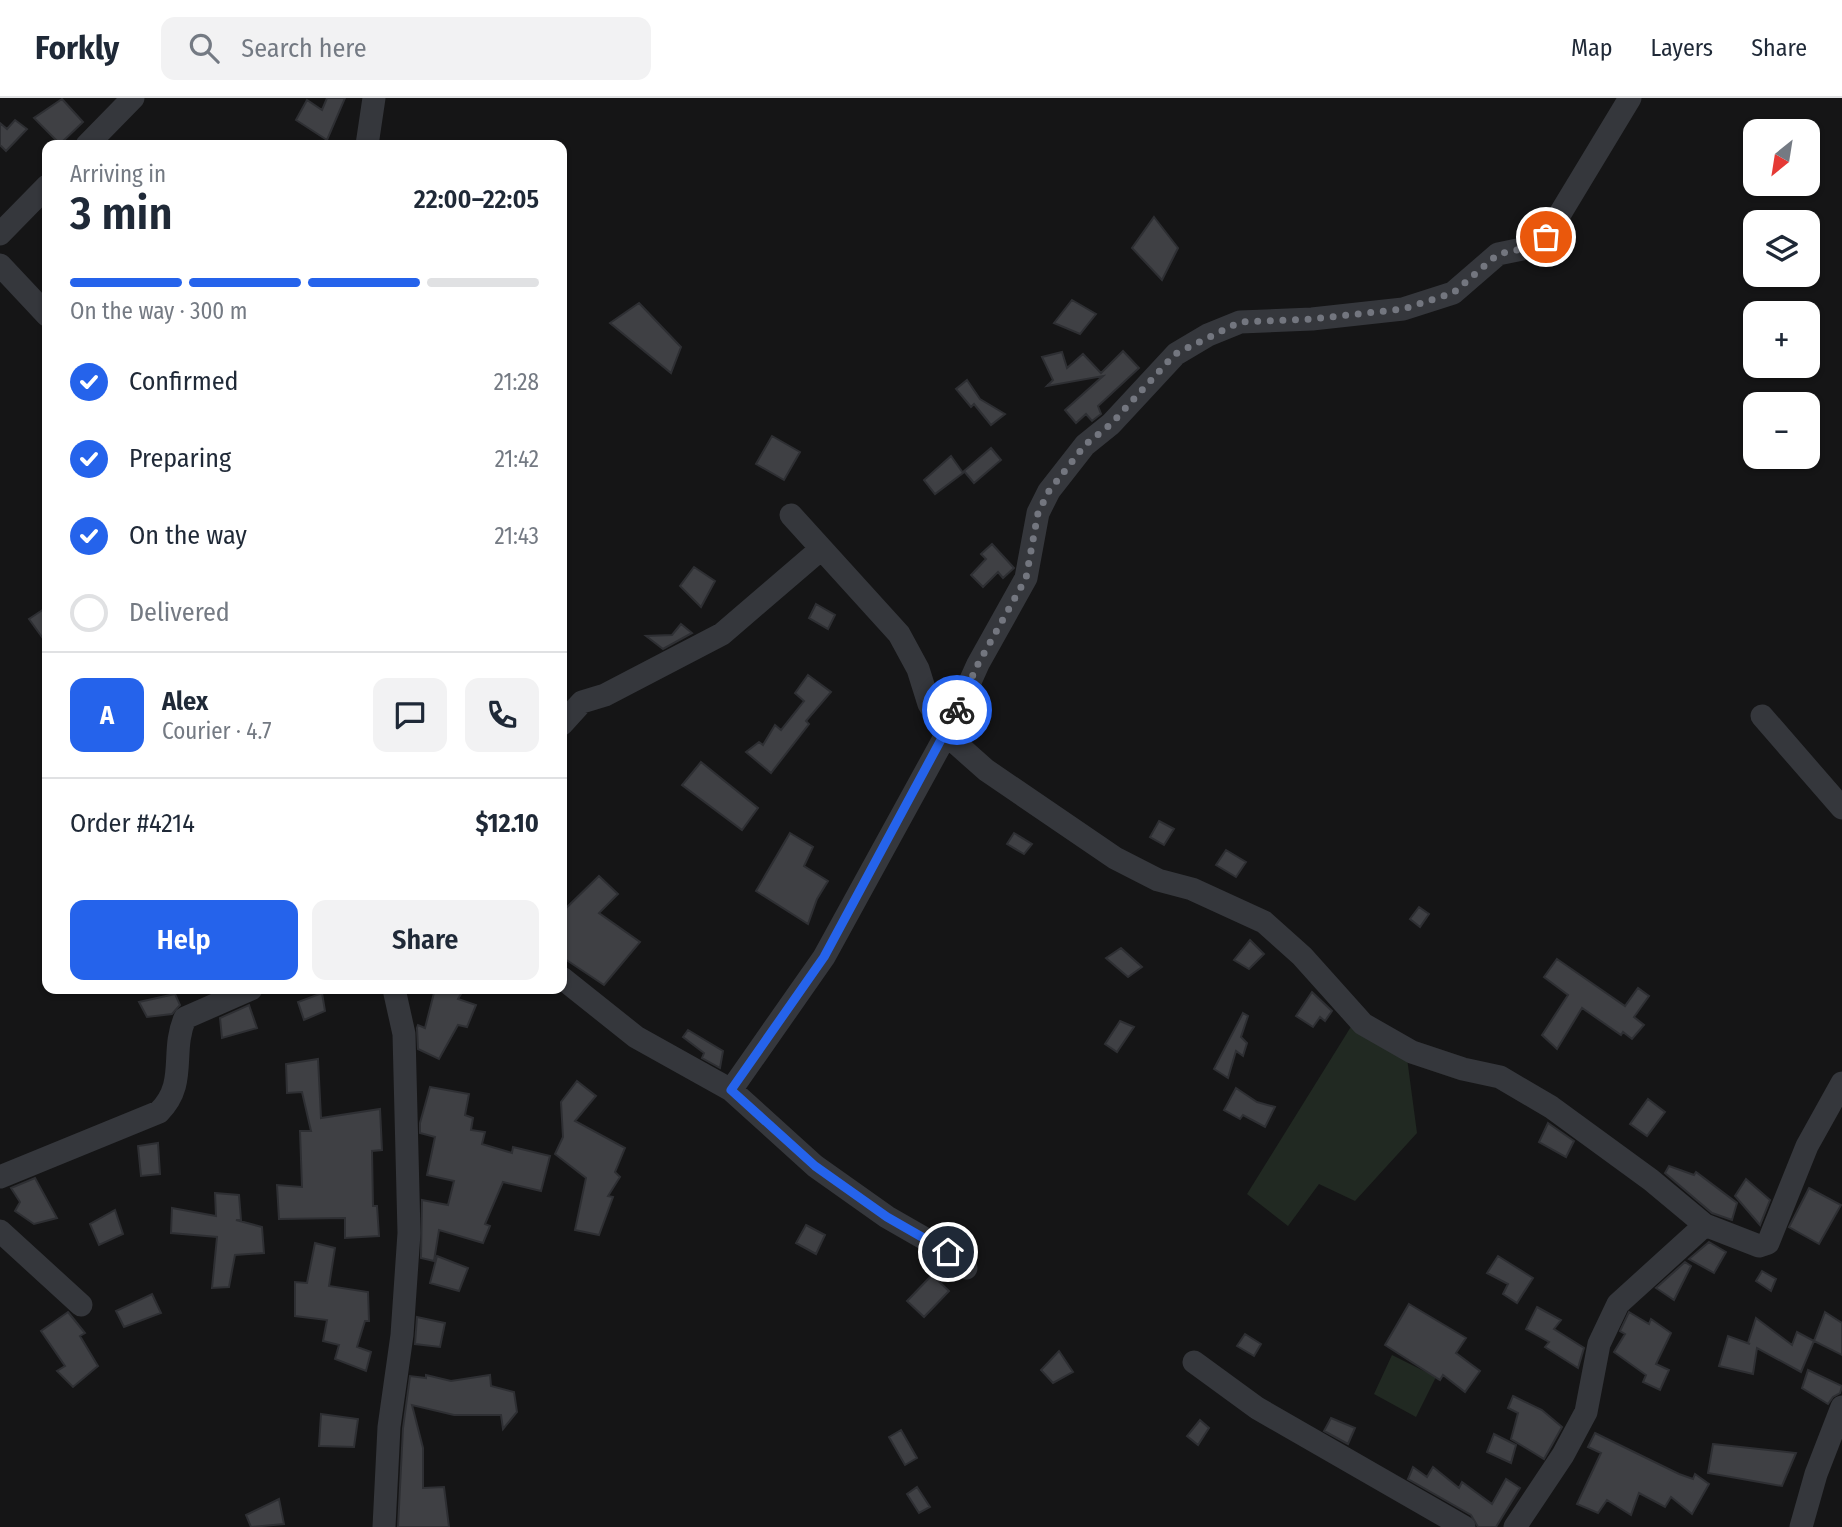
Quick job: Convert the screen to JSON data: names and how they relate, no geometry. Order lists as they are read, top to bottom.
{
  "north": "bottom left",
  "page": {
    "header": "Forkly",
    "search": "Search here",
    "nav": ["Map", "Layers", "Share"],
    "map_buttons": ["+", "−"],
    "heading": ["3 min", "Arriving in", "22:00–22:05"],
    "panel": [
      "Alex",
      "Courier · 4.7",
      "Order #4214",
      "$12.10"
    ],
    "bar": "On the way · 300 m",
    "list": [
      ["Confirmed", "21:28"],
      ["Preparing", "21:42"],
      ["On the way", "21:43"],
      "Delivered"
    ],
    "round": "A",
    "buttons": ["Help", "Share"]
  }
}
